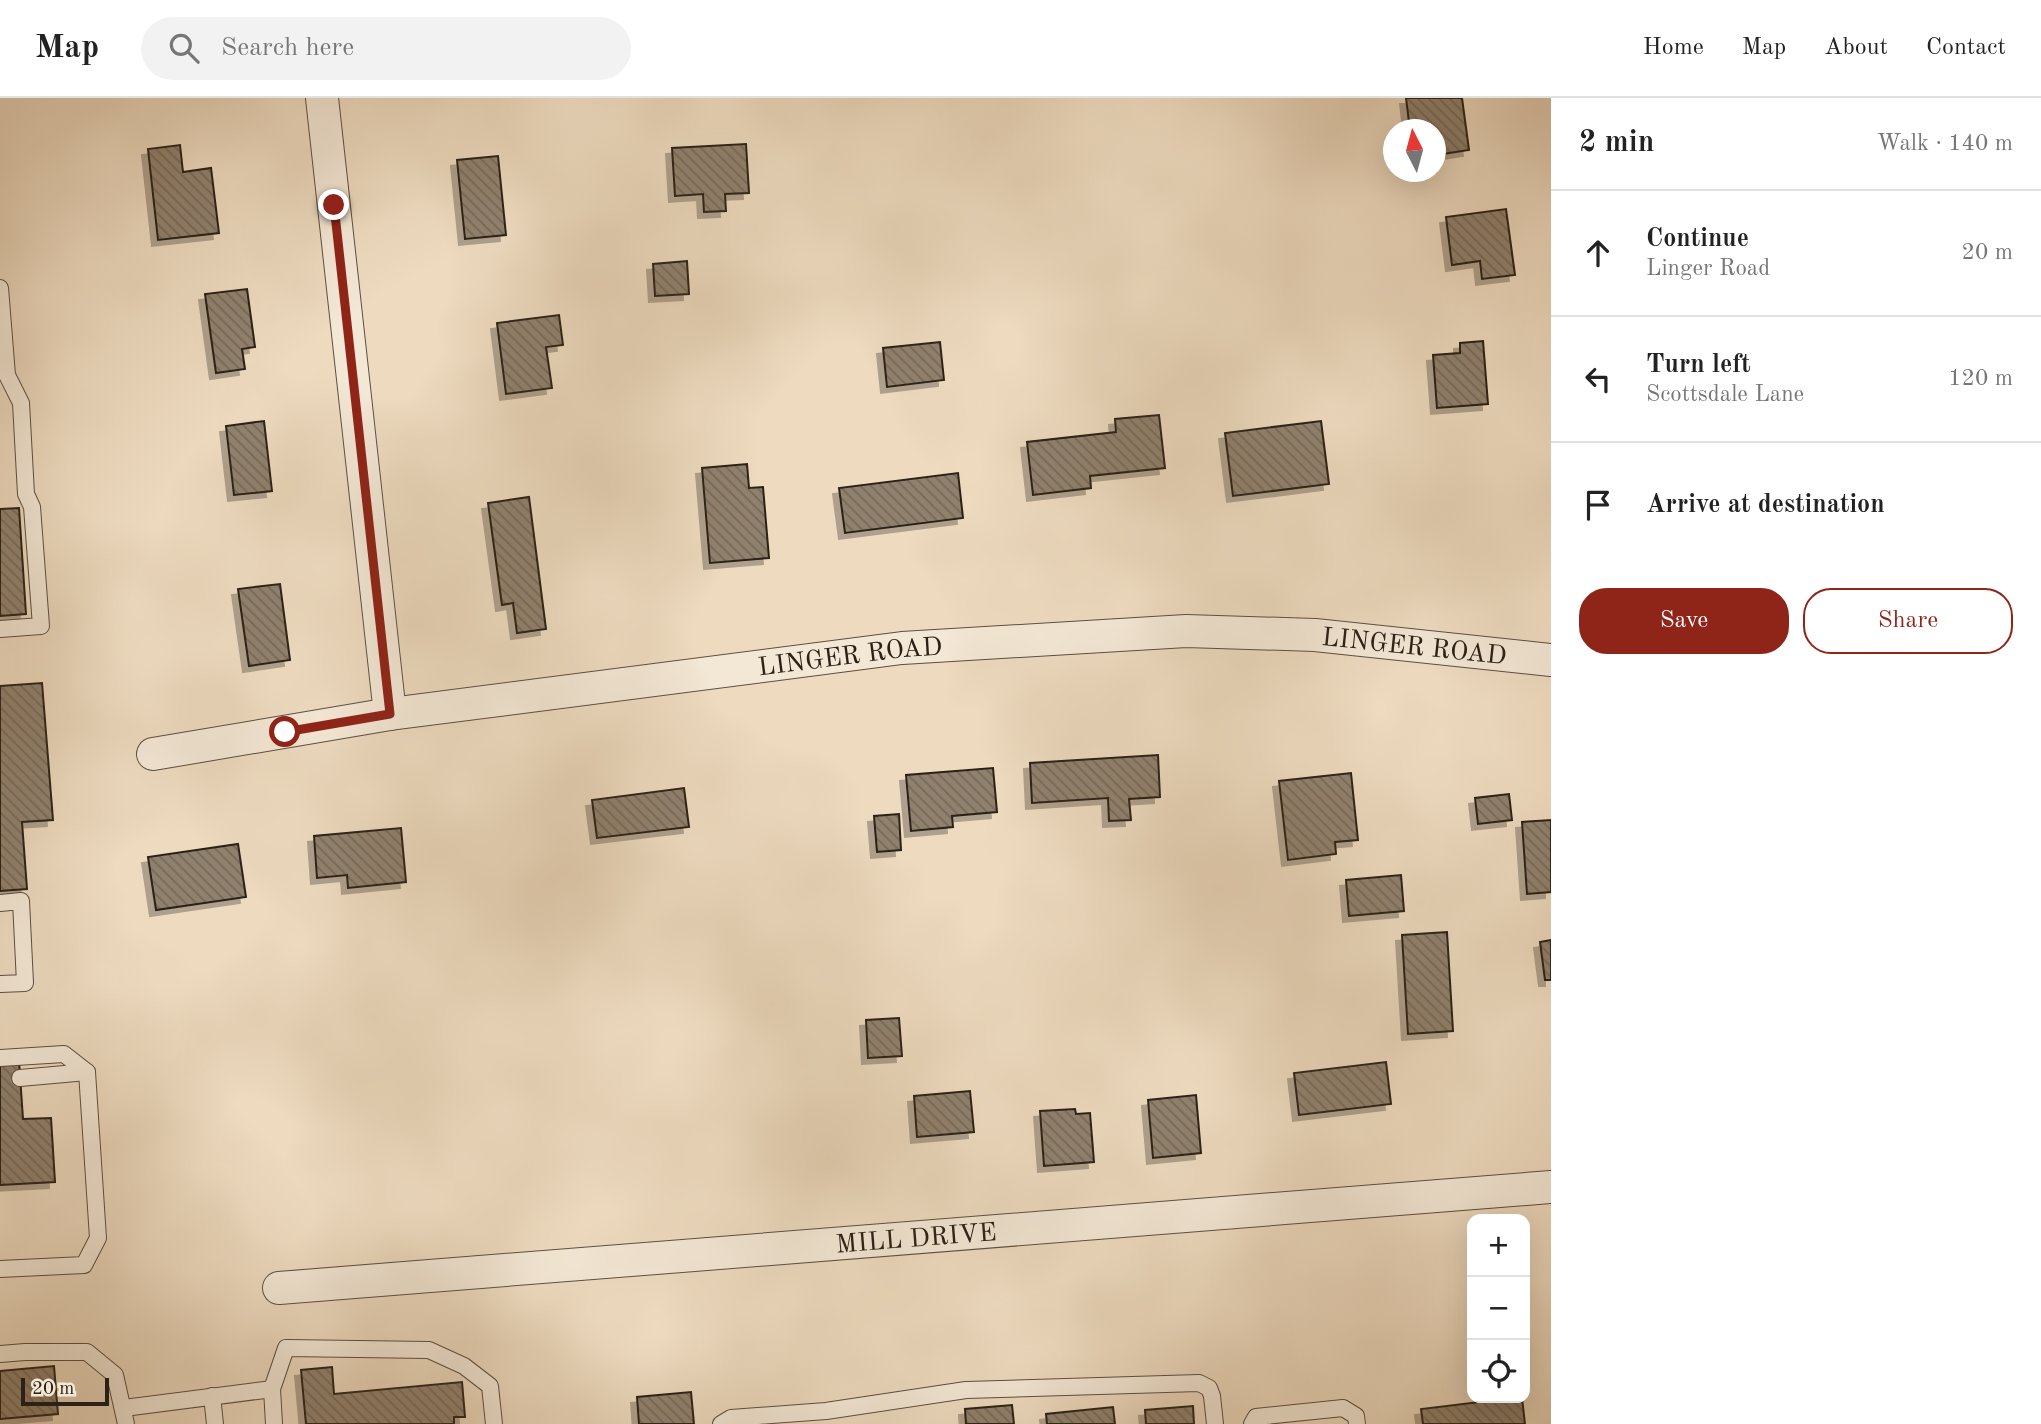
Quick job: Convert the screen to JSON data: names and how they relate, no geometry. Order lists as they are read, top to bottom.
{
  "streets": {
    "street": ["LINGER ROAD", "MILL DRIVE"]
  },
  "scale_bar": "20 m",
  "north": "top",
  "page": {
    "header": "Map",
    "search": "Search here",
    "nav": [
      "Home",
      "Map",
      "About",
      "Contact"
    ],
    "heading": ["2 min", "Walk · 140 m"],
    "list": [
      ["Continue", "Linger Road", "20 m"],
      ["Turn left", "Scottsdale Lane", "120 m"],
      "Arrive at destination"
    ],
    "buttons": ["Save", "Share"],
    "map_buttons": ["+", "−"],
    "scale": "20 m"
  }
}
